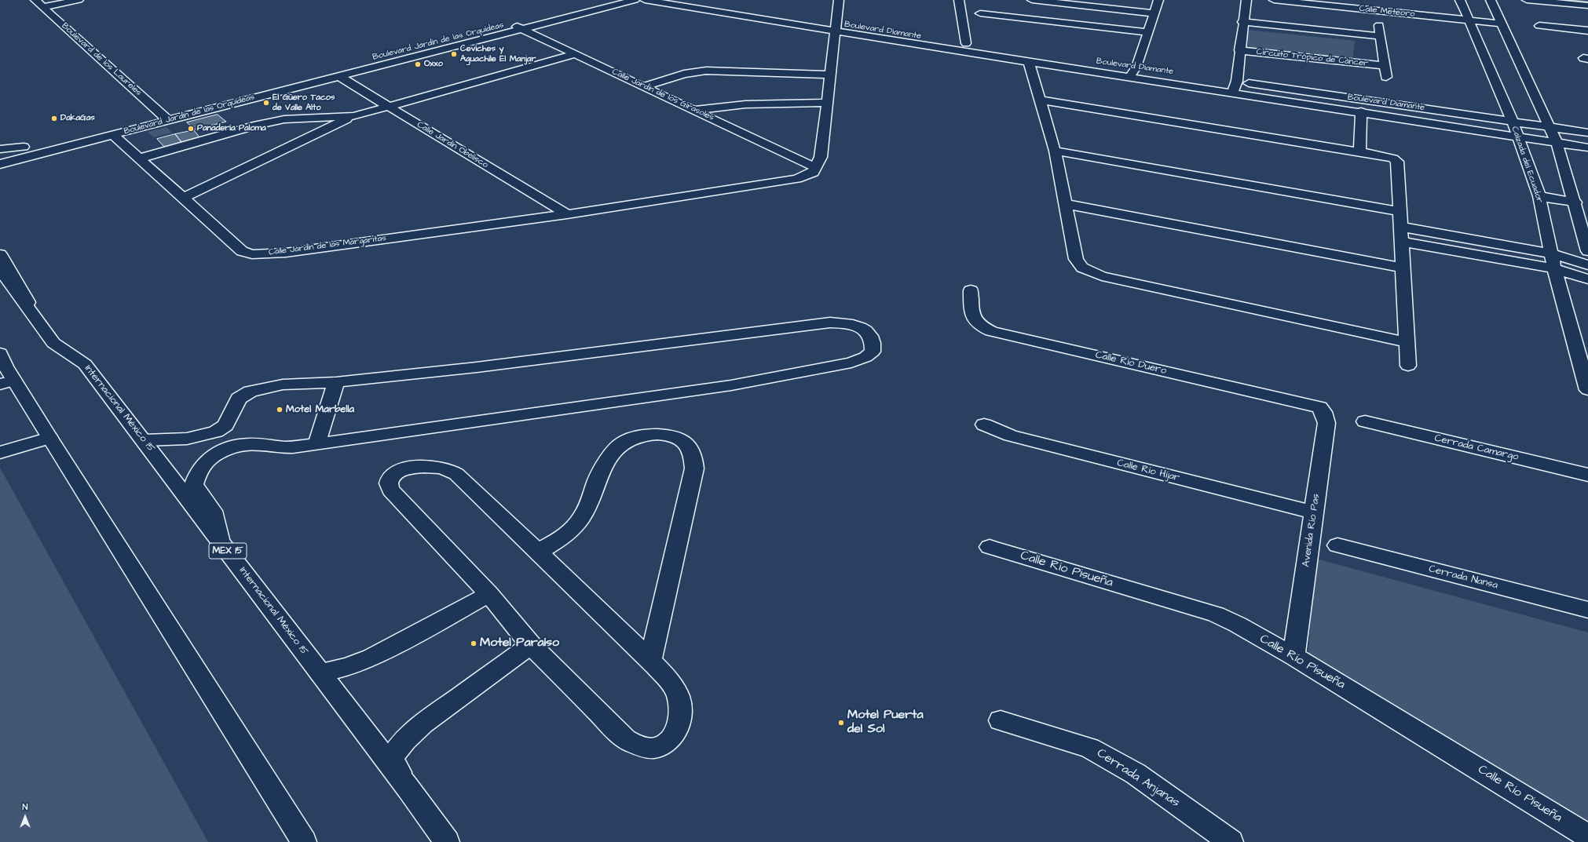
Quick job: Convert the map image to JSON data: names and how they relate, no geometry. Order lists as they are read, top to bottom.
{
  "streets": {
    "street": [
      "Calle Meteoro",
      "Boulevard Diamante",
      "Boulevard Jardín de las Orquídeas",
      "Circuito Trópico de Cáncer",
      "Boulevard de los Laureles",
      "Calle Jardín de los Girasoles",
      "Calle Jardín Obelisco",
      "Calzada del Ecuador",
      "Calle Jardín de las Margaritas",
      "Calle Río Duero",
      "Internacional México 15",
      "Cerrada Camargo",
      "Calle Río Híjar",
      "Avenida Río Pas",
      "MEX 15",
      "Calle Río Pisueña",
      "Cerrada Nansa",
      "Cerrada Anjanas"
    ]
  },
  "crossings": [
    ["Calle Meteoro", "Calzada del Ecuador"],
    ["Boulevard Diamante", "Calzada del Ecuador"],
    ["Boulevard Jardín de las Orquídeas", "Boulevard de los Laureles"],
    ["Boulevard Jardín de las Orquídeas", "Calle Jardín de los Girasoles"],
    ["Boulevard Jardín de las Orquídeas", "Calle Jardín Obelisco"],
    ["Boulevard Jardín de las Orquídeas", "Calle Jardín de las Margaritas"],
    ["Calle Jardín de los Girasoles", "Calle Jardín de las Margaritas"],
    ["Calle Jardín Obelisco", "Calle Jardín de las Margaritas"],
    ["Calle Río Duero", "Avenida Río Pas"],
    ["Calle Río Híjar", "Avenida Río Pas"],
    ["Avenida Río Pas", "Calle Río Pisueña"]
  ],
  "places": [
    "Ceviches y Aguachile El Manjar",
    "Oxxo",
    "El Güero Tacos de Valle Alto",
    "DakaGas",
    "Panadería Paloma",
    "Motel Marbella",
    "Motel Paraíso",
    "Motel Puerta del Sol"
  ],
  "north": "top"
}
